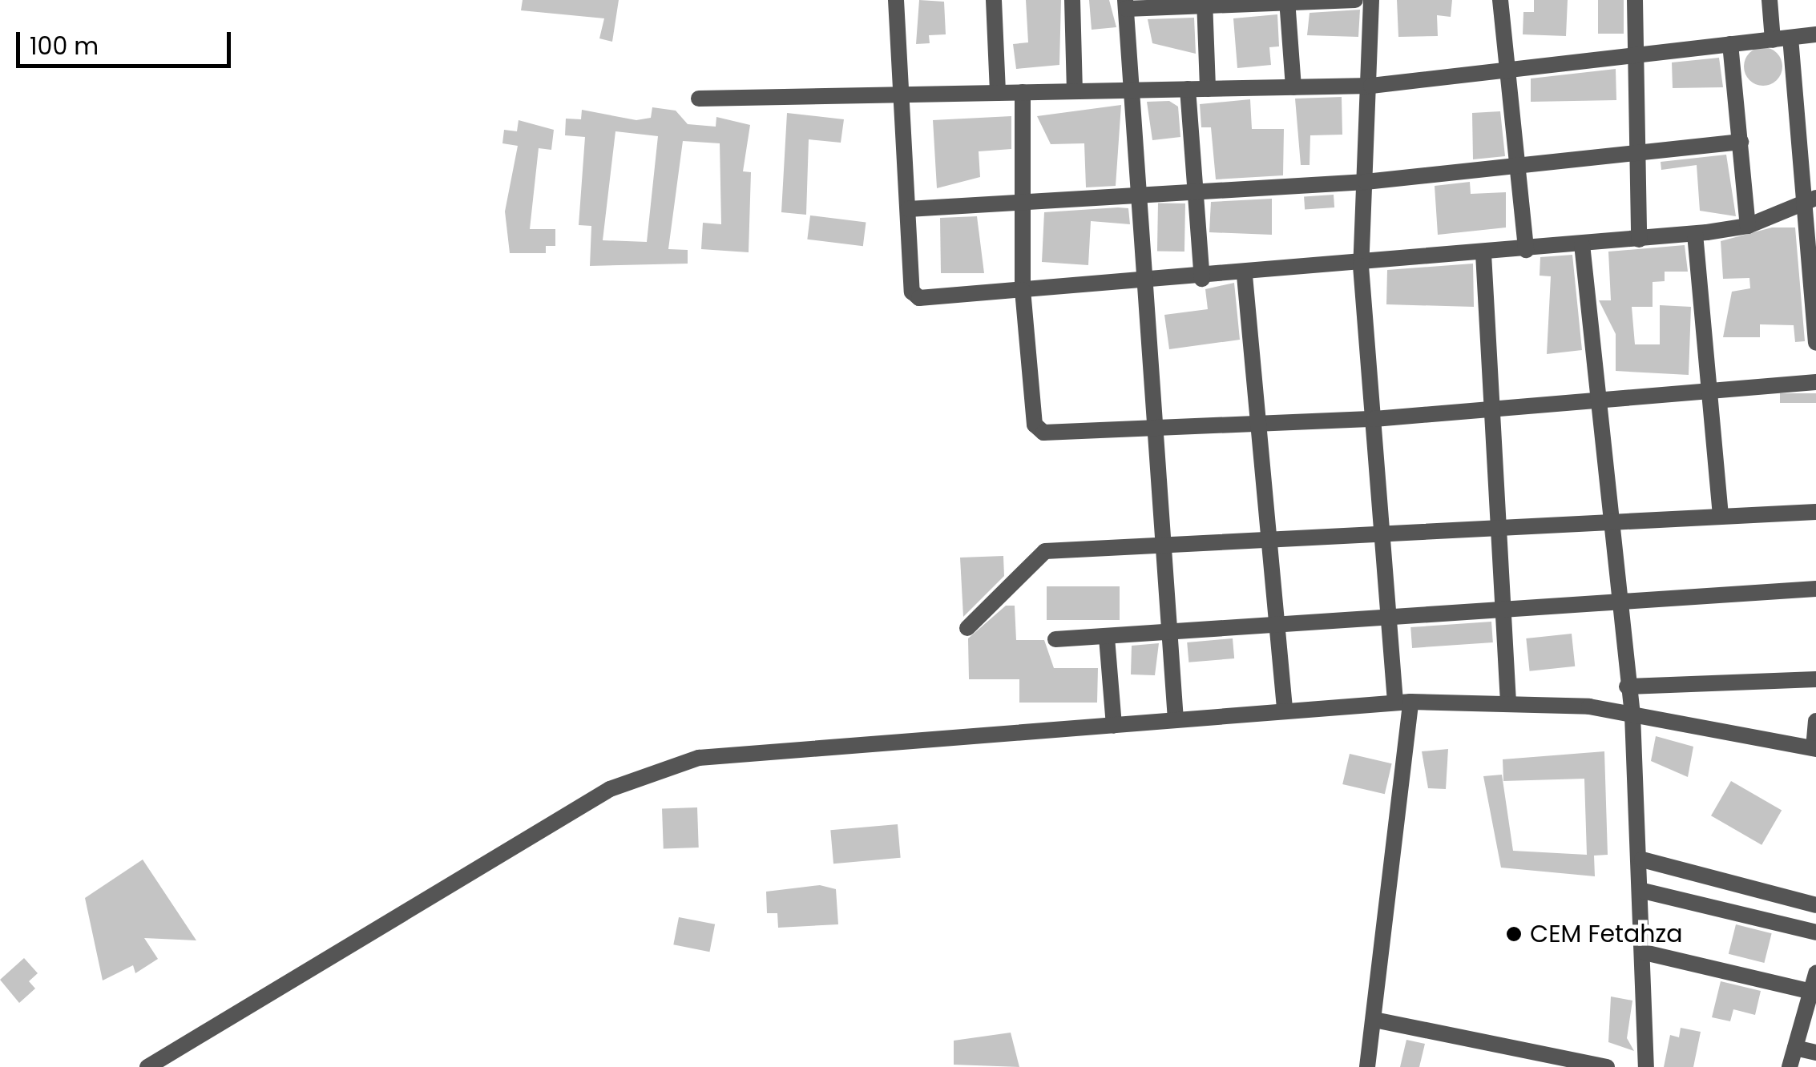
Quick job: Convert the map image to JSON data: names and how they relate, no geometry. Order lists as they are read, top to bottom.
{
  "places": ["CEM Fetahza"],
  "scale_bar": "100 m"
}
